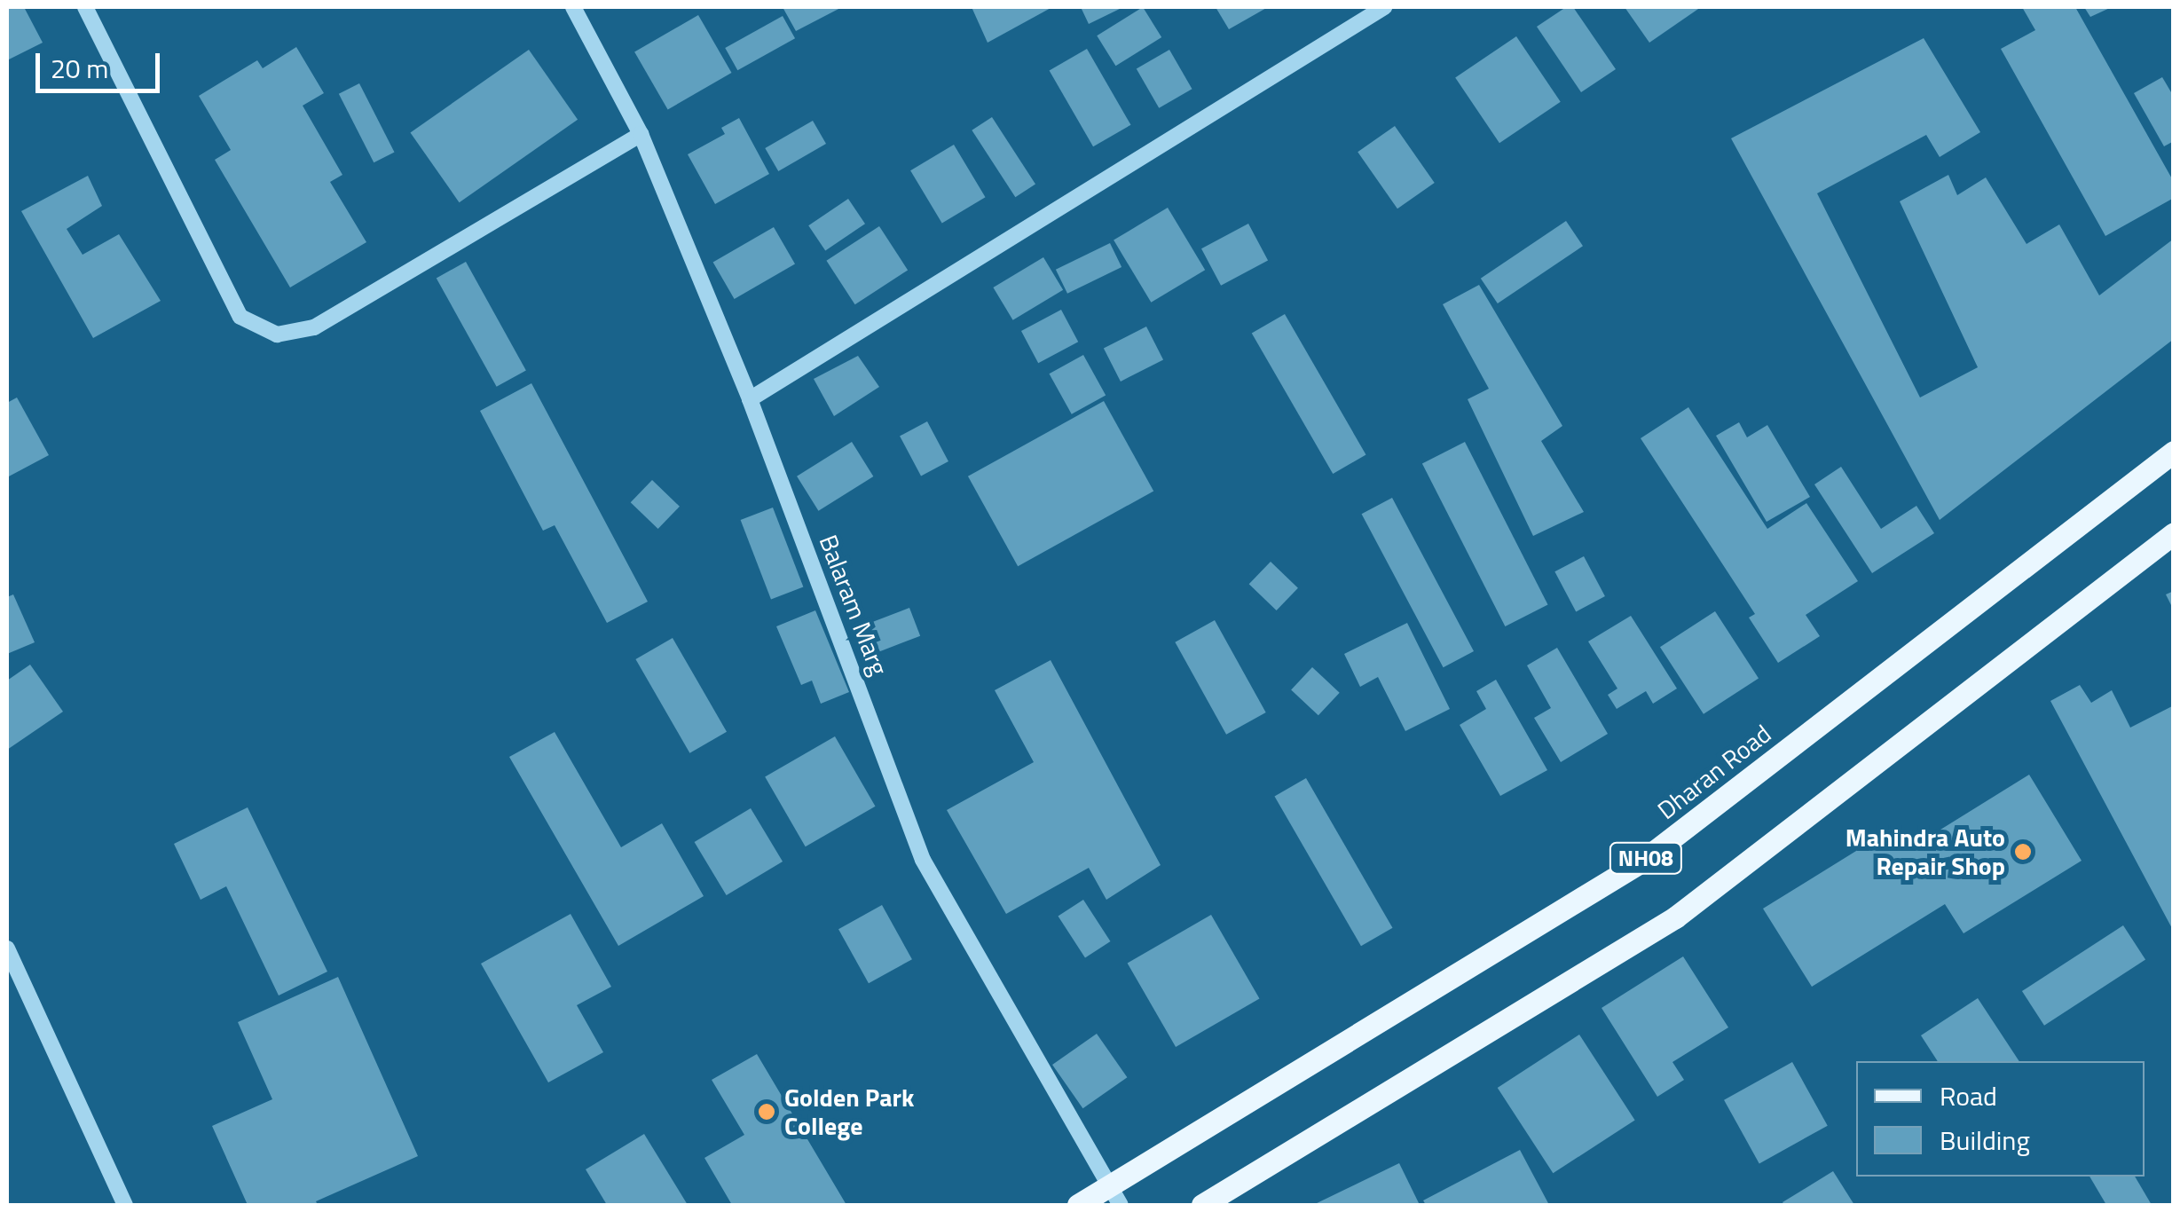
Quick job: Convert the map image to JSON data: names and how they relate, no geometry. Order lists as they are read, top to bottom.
{
  "streets": {
    "main road": ["Dharan Road", "NH08"],
    "street": ["Balaram Marg"]
  },
  "crossings": [
    ["Balaram Marg", "Dharan Road"]
  ],
  "places": ["Mahindra Auto Repair Shop", "Golden Park College"],
  "legend": ["Road", "Building"],
  "scale_bar": "20 m"
}
